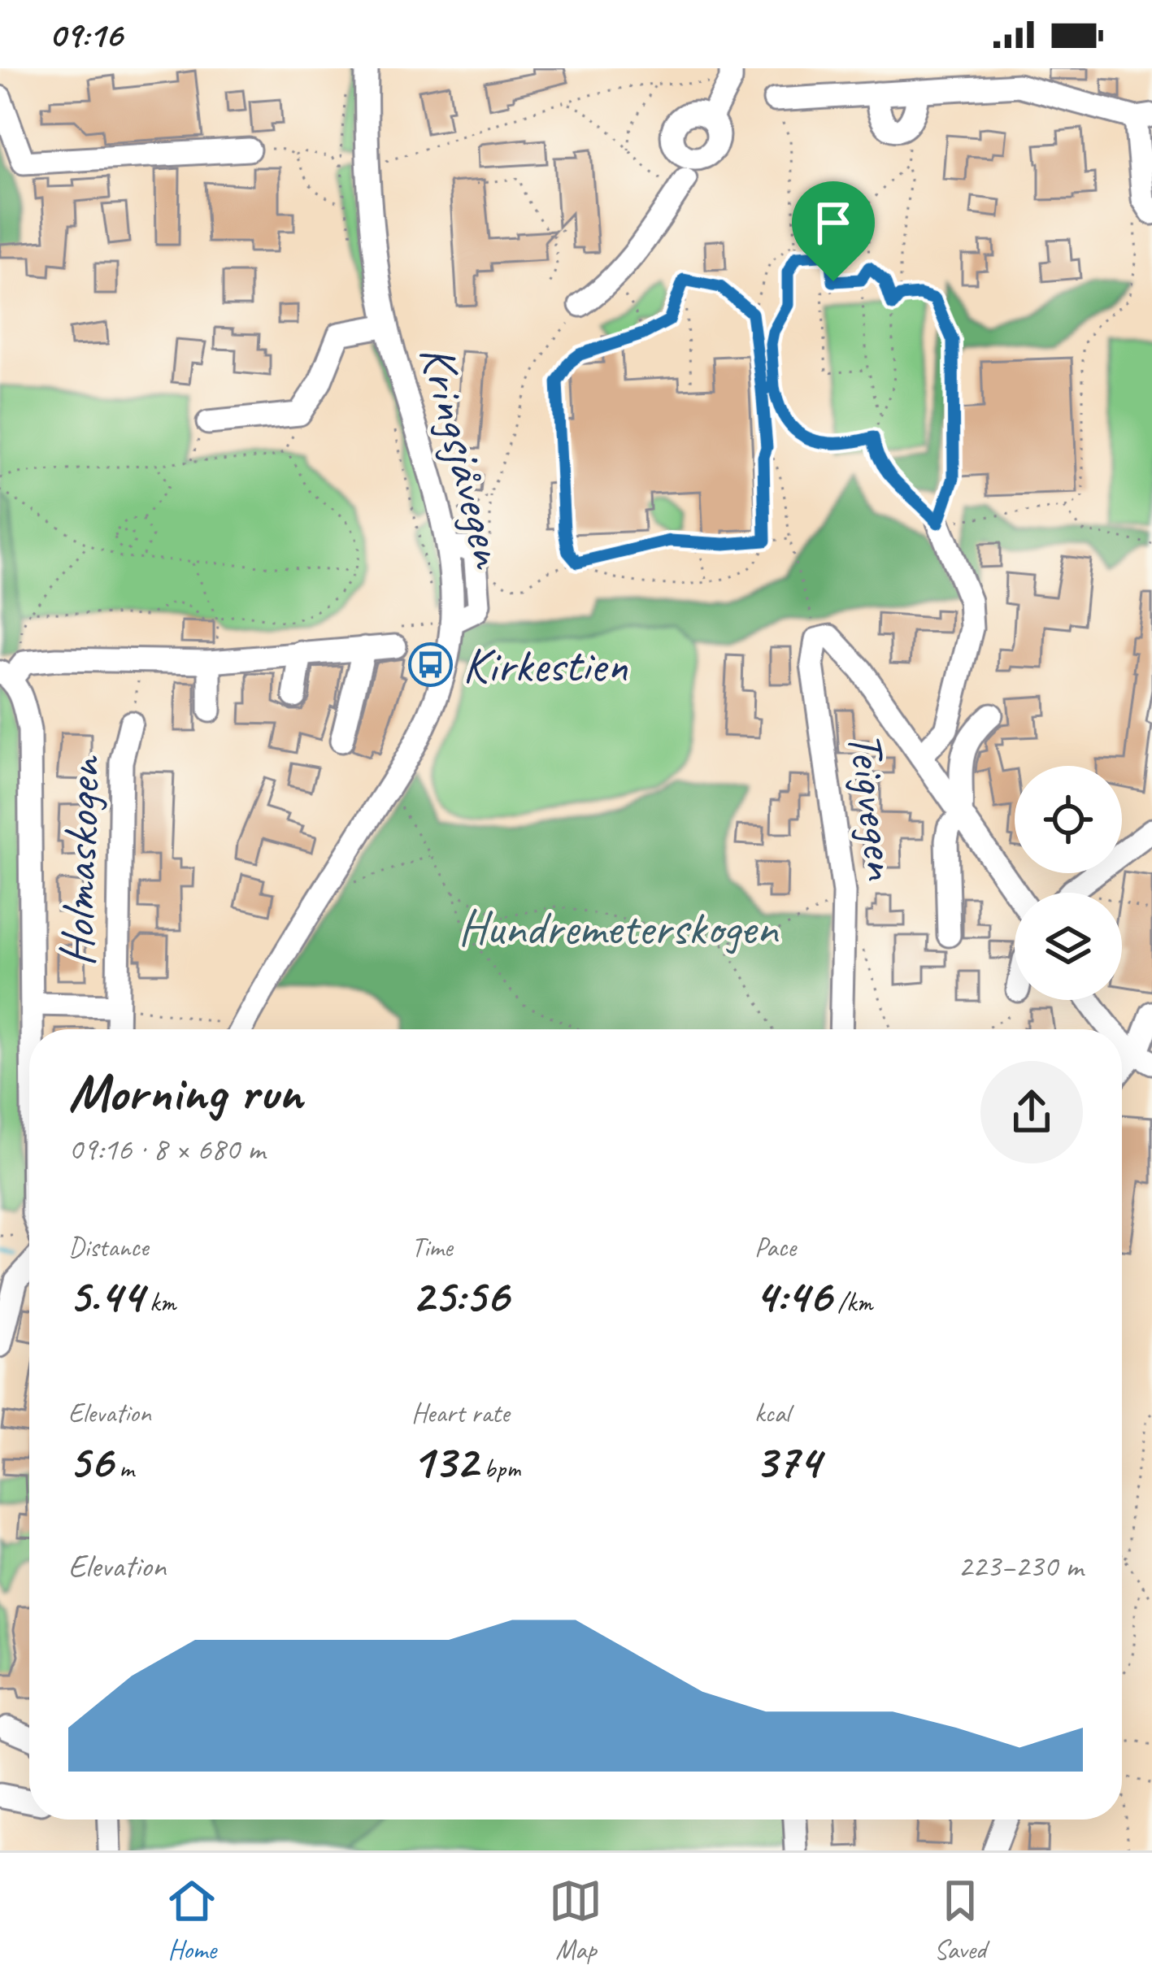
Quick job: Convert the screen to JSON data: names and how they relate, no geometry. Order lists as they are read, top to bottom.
{
  "streets": {
    "street": ["Kringsjåvegen", "Teigvegen", "Holmaskogen"]
  },
  "parks": ["Hundremeterskogen"],
  "places": {
    "bus stop": ["Kirkestien"]
  },
  "page": {
    "status": "09:16",
    "heading": ["Morning run", "09:16 · 8 × 680 m"],
    "stats": [
      ["Distance", "5.44 km"],
      ["Time", "25:56"],
      ["Pace", "4:46 /km"],
      ["Elevation", "56 m"],
      ["Heart rate", "132 bpm"],
      ["kcal", "374"]
    ],
    "chart": ["Elevation", "223–230 m"],
    "tabs": ["Home", "Map", "Saved"]
  }
}
